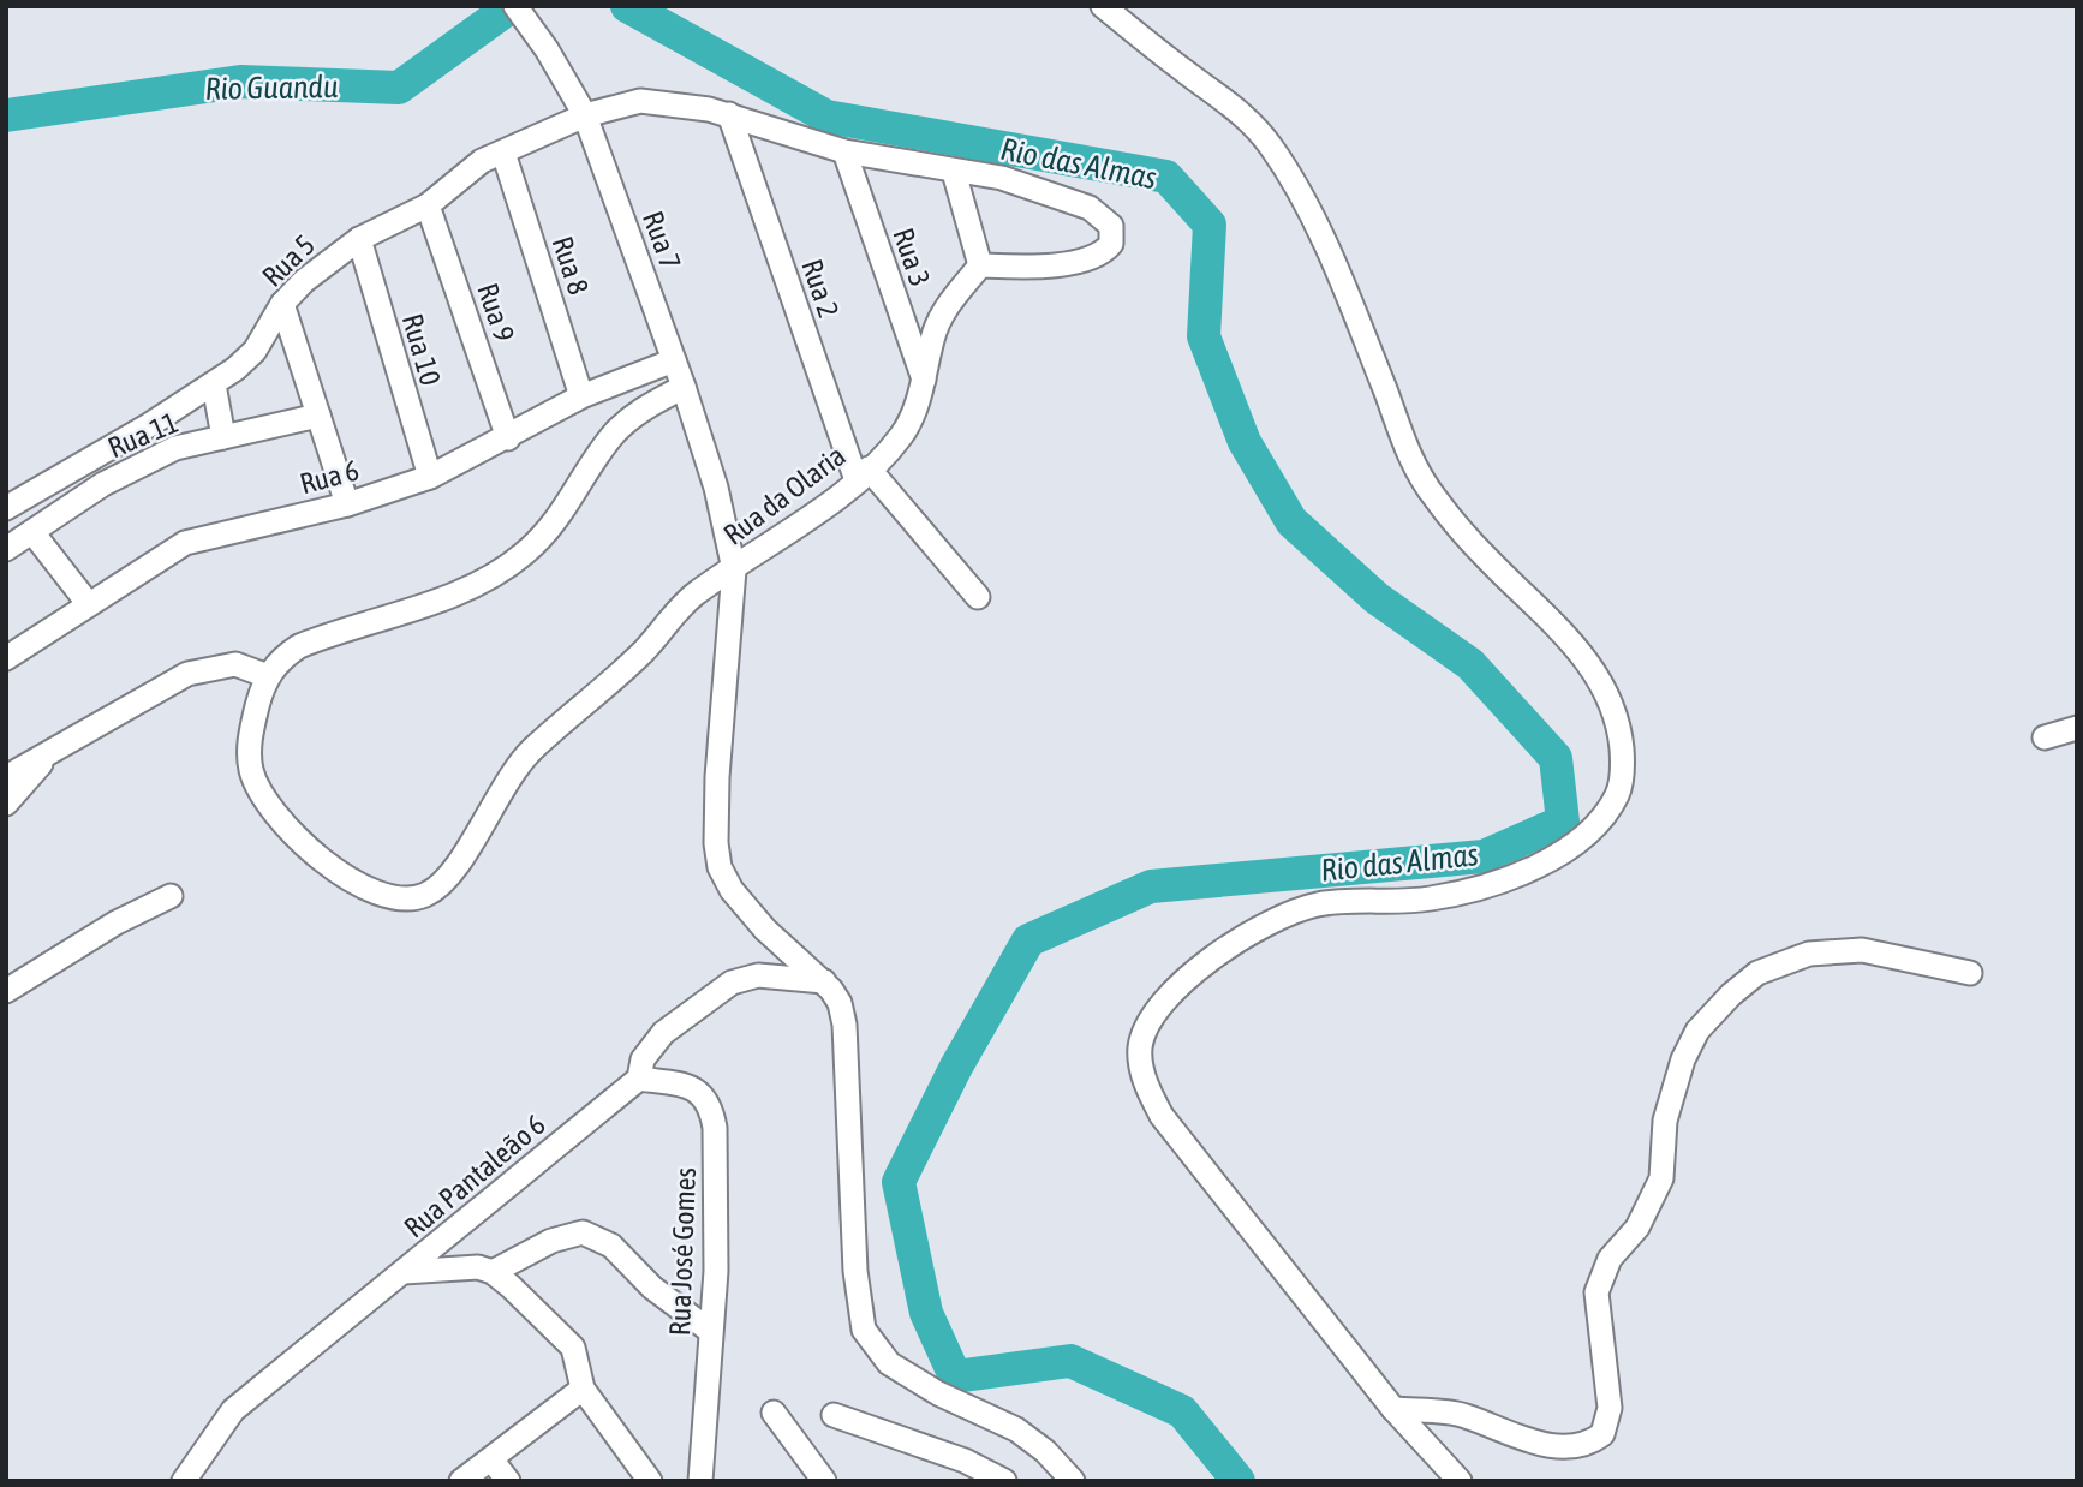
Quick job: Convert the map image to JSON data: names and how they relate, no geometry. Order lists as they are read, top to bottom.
{
  "streets": {
    "street": [
      "Rua 7",
      "Rua 3",
      "Rua 5",
      "Rua 8",
      "Rua 2",
      "Rua 9",
      "Rua 10",
      "Rua 11",
      "Rua 6",
      "Rua da Olaria",
      "Rua Pantaleão 6",
      "Rua José Gomes"
    ]
  },
  "crossings": [
    ["Rua 7", "Rua 5"],
    ["Rua 7", "Rua 6"],
    ["Rua 7", "Rua da Olaria"],
    ["Rua 7", "Rua Pantaleão 6"],
    ["Rua 3", "Rua da Olaria"],
    ["Rua 5", "Rua 8"],
    ["Rua 5", "Rua 2"],
    ["Rua 5", "Rua 9"],
    ["Rua 5", "Rua 10"],
    ["Rua 8", "Rua 6"],
    ["Rua 2", "Rua da Olaria"],
    ["Rua 9", "Rua 6"],
    ["Rua 10", "Rua 6"],
    ["Rua Pantaleão 6", "Rua José Gomes"]
  ],
  "water": ["Rio Guandu", "Rio das Almas"]
}
